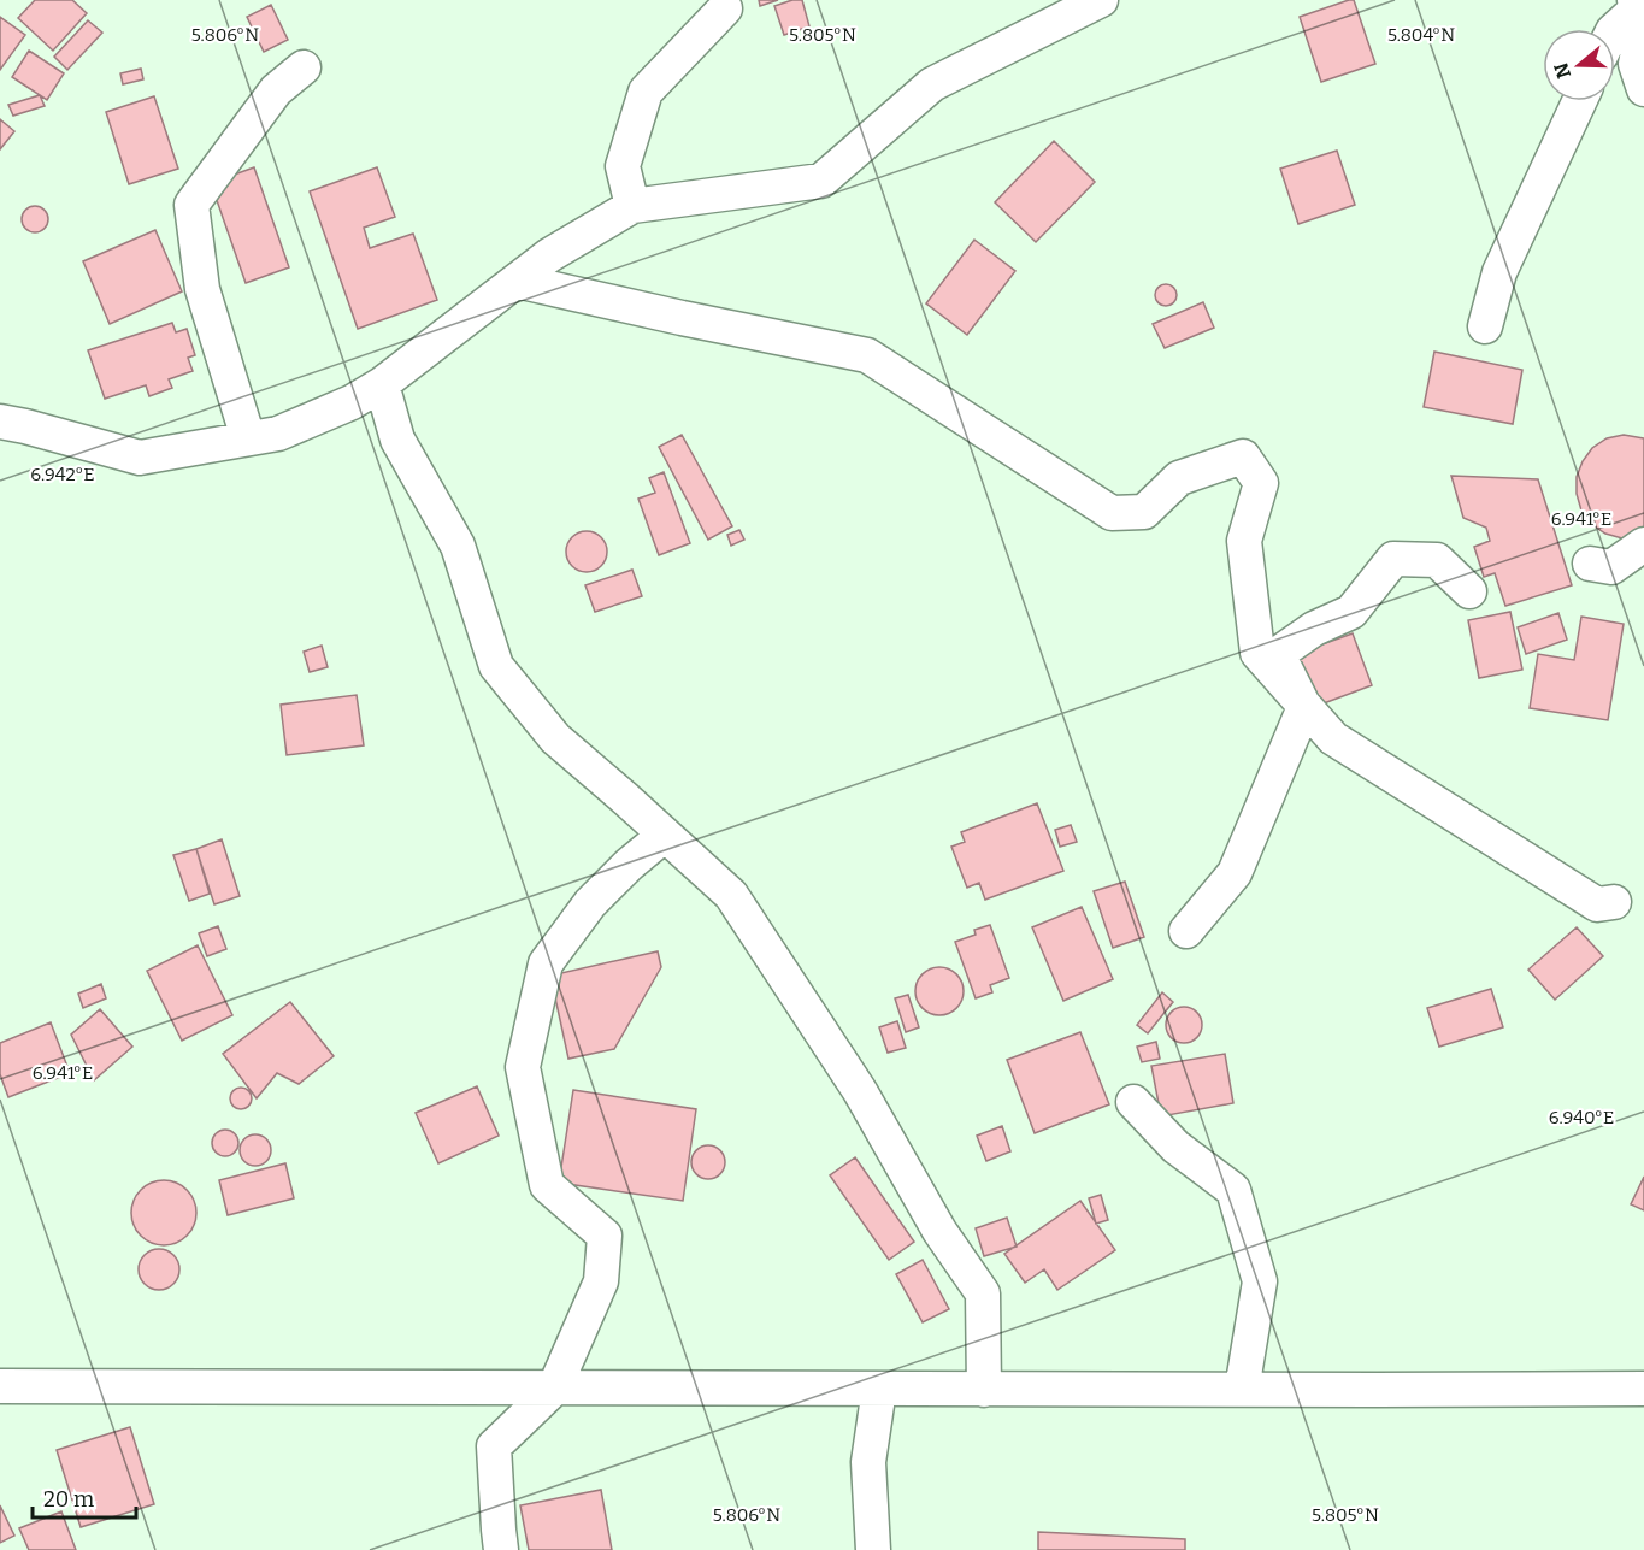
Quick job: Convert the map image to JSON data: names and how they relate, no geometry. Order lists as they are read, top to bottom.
{
  "scale_bar": "20 m",
  "north": "left",
  "coordinates": [
    "5.806°N",
    "5.805°N",
    "5.804°N",
    "6.942°E",
    "6.941°E",
    "6.940°E"
  ]
}
